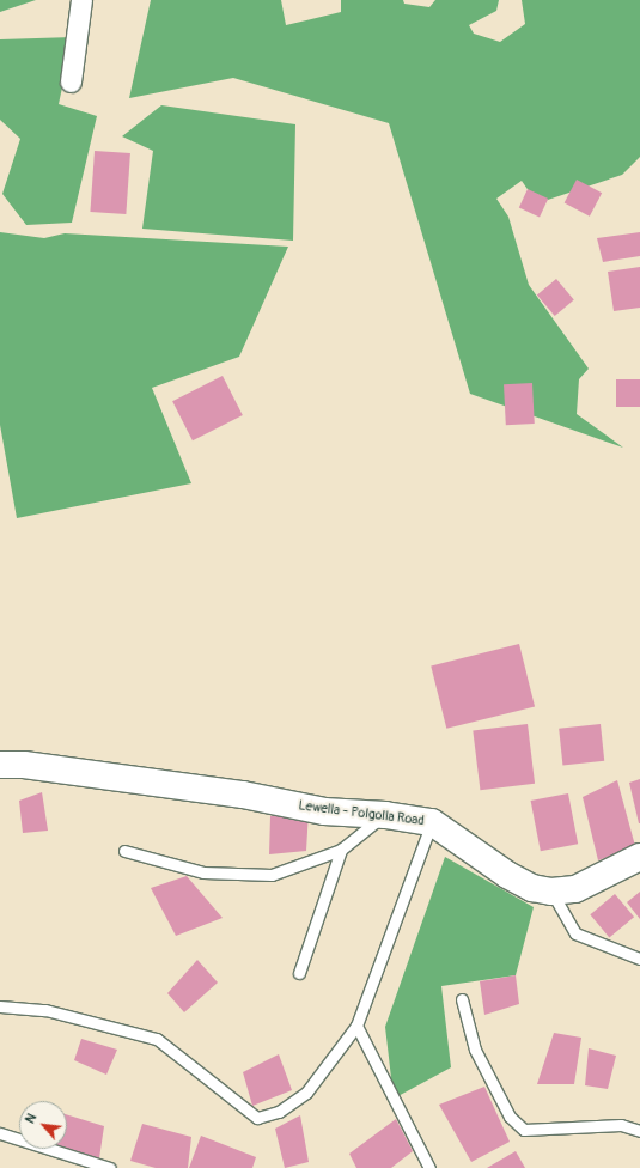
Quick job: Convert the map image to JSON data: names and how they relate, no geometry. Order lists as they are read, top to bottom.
{
  "streets": {
    "street": ["Lewella - Polgolla Road"]
  },
  "north": "top left"
}
